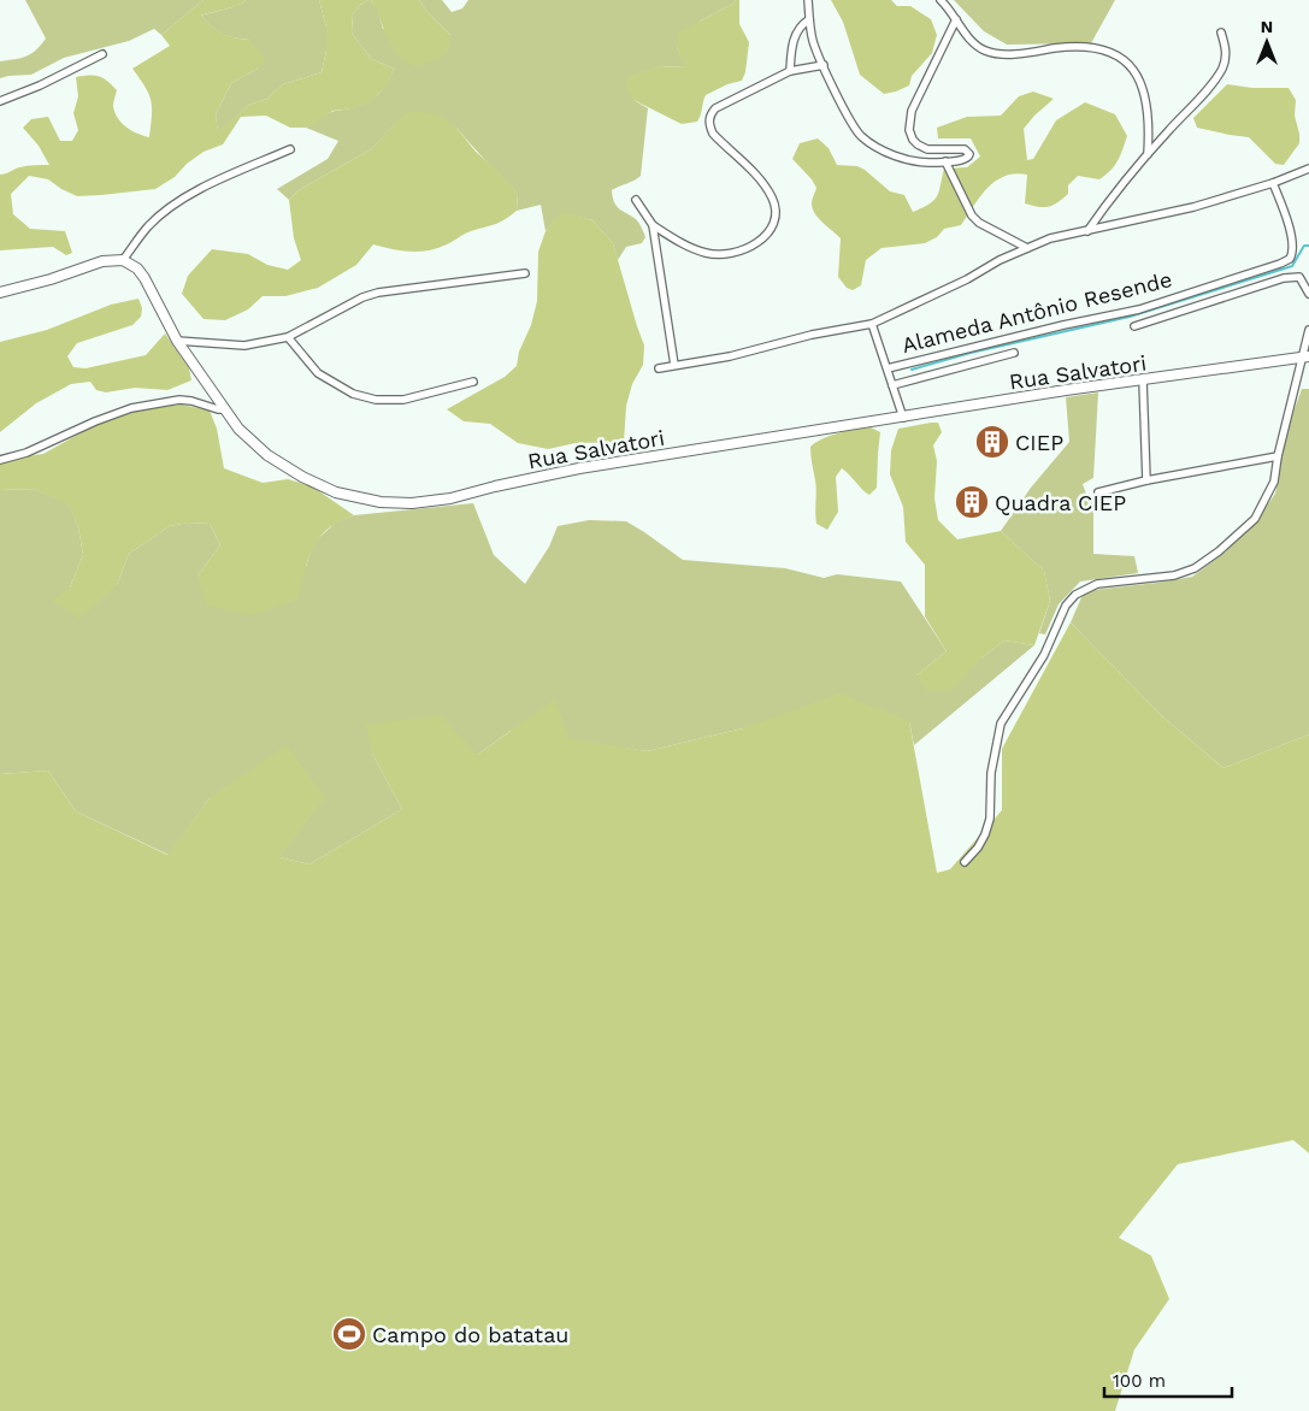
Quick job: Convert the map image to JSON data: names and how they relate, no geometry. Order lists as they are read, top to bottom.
{
  "streets": {
    "street": ["Alameda Antônio Resende", "Rua Salvatori"]
  },
  "places": {
    "building": ["CIEP", "Quadra CIEP"],
    "sports": ["Campo do batatau"]
  },
  "scale_bar": "100 m",
  "north": "top"
}
